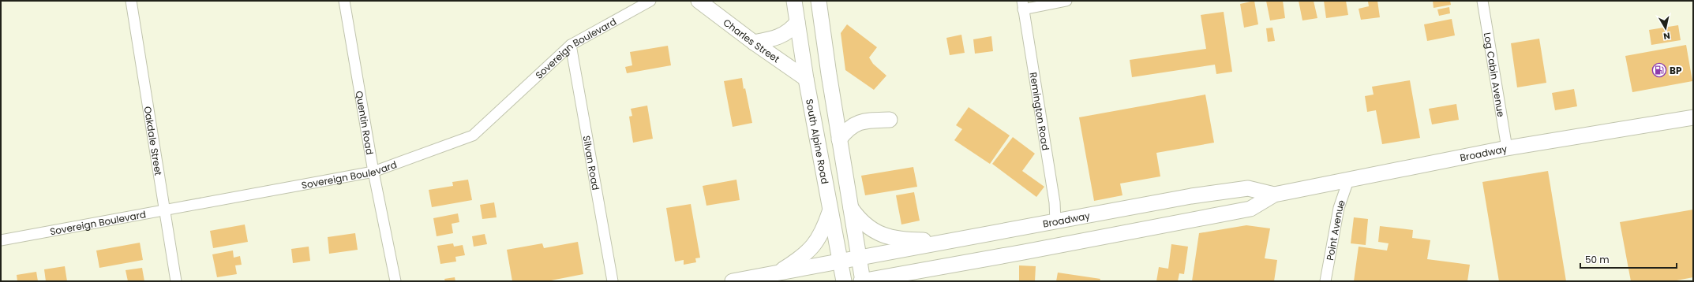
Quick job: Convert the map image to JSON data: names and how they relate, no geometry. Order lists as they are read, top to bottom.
{
  "streets": {
    "main road": ["Charles Street", "South Alpine Road", "Broadway"],
    "street": [
      "Sovereign Boulevard",
      "Log Cabin Avenue",
      "Remington Road",
      "Quentin Road",
      "Oakdale Street",
      "Silvan Road",
      "Point Avenue"
    ]
  },
  "crossings": [
    ["Charles Street", "South Alpine Road"],
    ["Sovereign Boulevard", "Quentin Road"],
    ["Sovereign Boulevard", "Oakdale Street"],
    ["Sovereign Boulevard", "Silvan Road"],
    ["Log Cabin Avenue", "Broadway"],
    ["Remington Road", "Broadway"],
    ["South Alpine Road", "Broadway"],
    ["Broadway", "Point Avenue"]
  ],
  "places": {
    "fuel station": ["BP"]
  },
  "scale_bar": "50 m",
  "north": "bottom"
}
